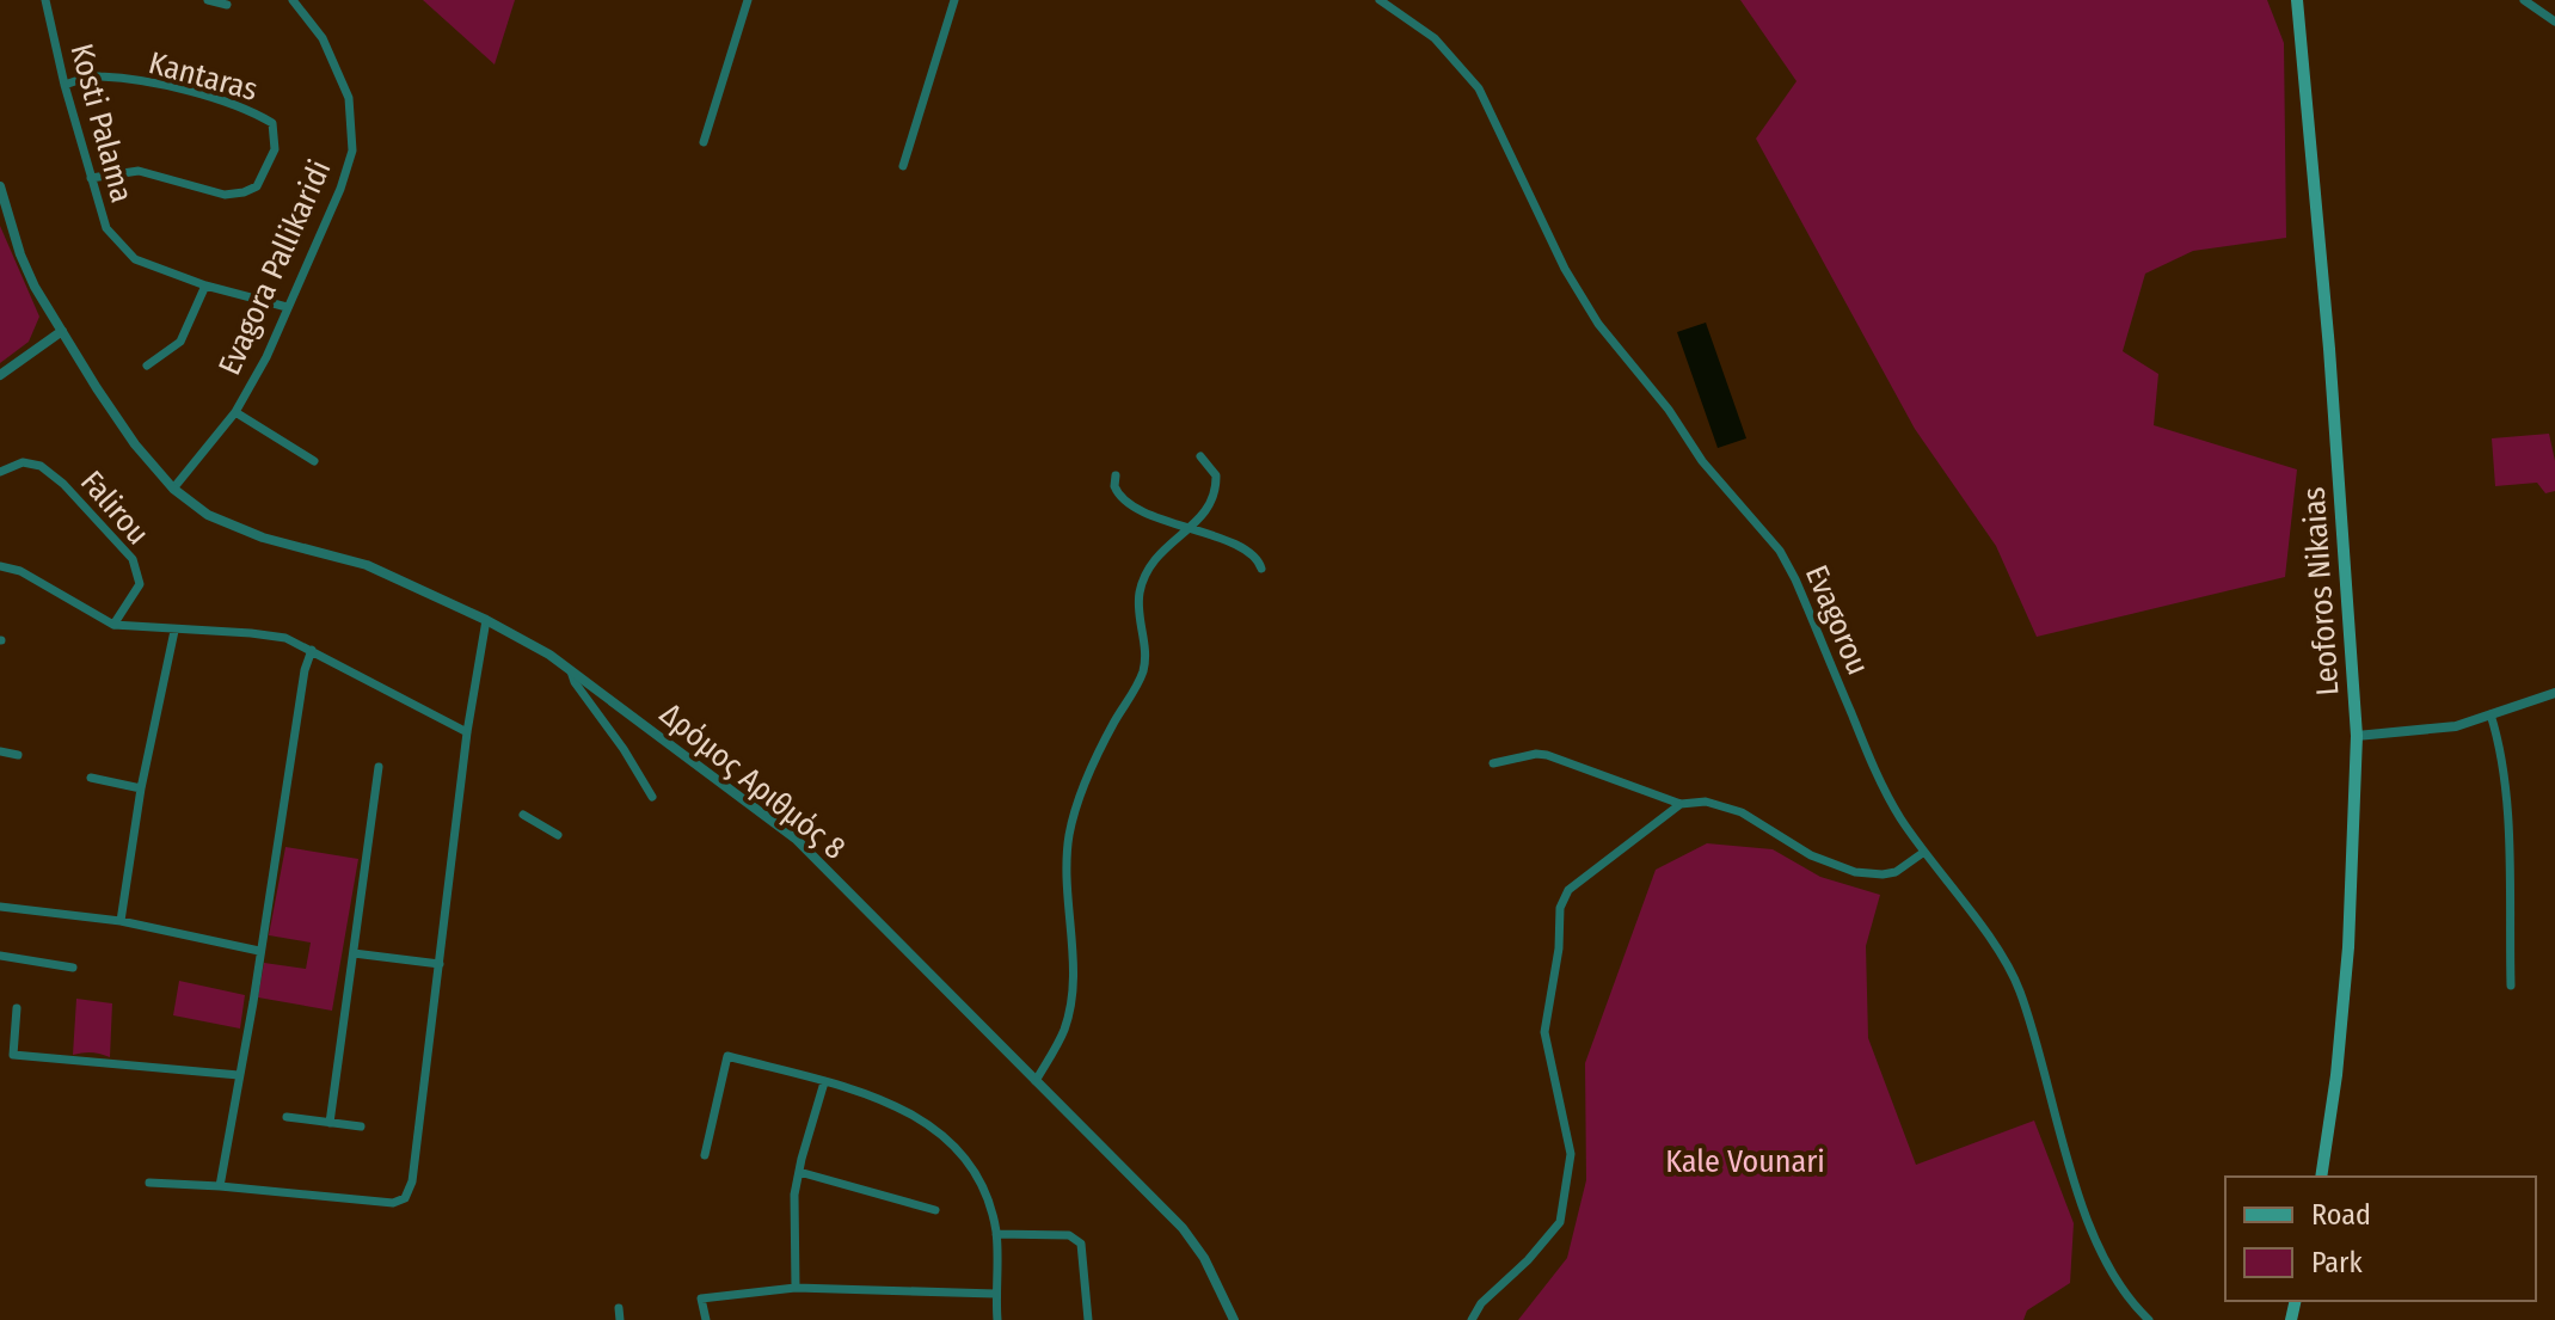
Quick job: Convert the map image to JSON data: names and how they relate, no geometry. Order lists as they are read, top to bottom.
{
  "streets": {
    "main road": ["Leoforos Nikaias"],
    "street": [
      "Kantaras",
      "Kosti Palama",
      "Evagora Pallikaridi",
      "Falirou",
      "Evagorou",
      "Δρόμος Αριθμός 8"
    ]
  },
  "crossings": [
    ["Kantaras", "Kosti Palama"],
    ["Kosti Palama", "Evagora Pallikaridi"],
    ["Evagora Pallikaridi", "Δρόμος Αριθμός 8"]
  ],
  "parks": ["Kale Vounari"],
  "legend": ["Road", "Park"]
}
